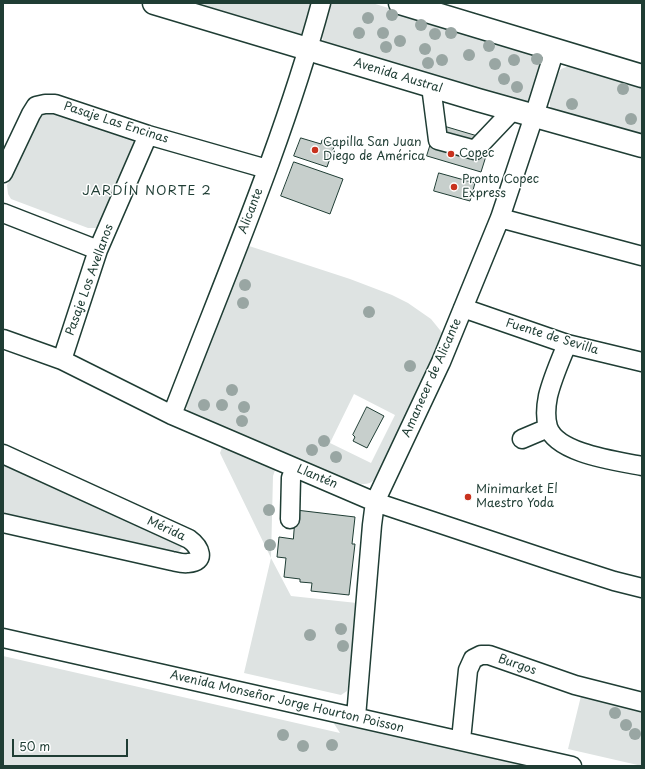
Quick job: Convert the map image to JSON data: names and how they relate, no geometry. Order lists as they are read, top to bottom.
{
  "streets": {
    "main road": ["Avenida Austral"],
    "street": [
      "Pasaje Las Encinas",
      "Alicante",
      "Pasaje Los Avellanos",
      "Fuente de Sevilla",
      "Amanecer de Alicante",
      "Llantén",
      "Mérida",
      "Burgos",
      "Avenida Monseñor Jorge Hourton Poisson"
    ]
  },
  "crossings": [
    ["Avenida Austral", "Alicante"],
    ["Avenida Austral", "Amanecer de Alicante"],
    ["Pasaje Las Encinas", "Alicante"],
    ["Pasaje Las Encinas", "Pasaje Los Avellanos"],
    ["Alicante", "Llantén"],
    ["Pasaje Los Avellanos", "Llantén"],
    ["Fuente de Sevilla", "Amanecer de Alicante"],
    ["Amanecer de Alicante", "Llantén"],
    ["Amanecer de Alicante", "Avenida Monseñor Jorge Hourton Poisson"],
    ["Burgos", "Avenida Monseñor Jorge Hourton Poisson"]
  ],
  "districts": ["JARDÍN NORTE 2"],
  "places": [
    "Capilla San Juan Diego de América",
    "Copec",
    "Pronto Copec Express",
    "Minimarket El Maestro Yoda"
  ],
  "scale_bar": "50 m"
}
